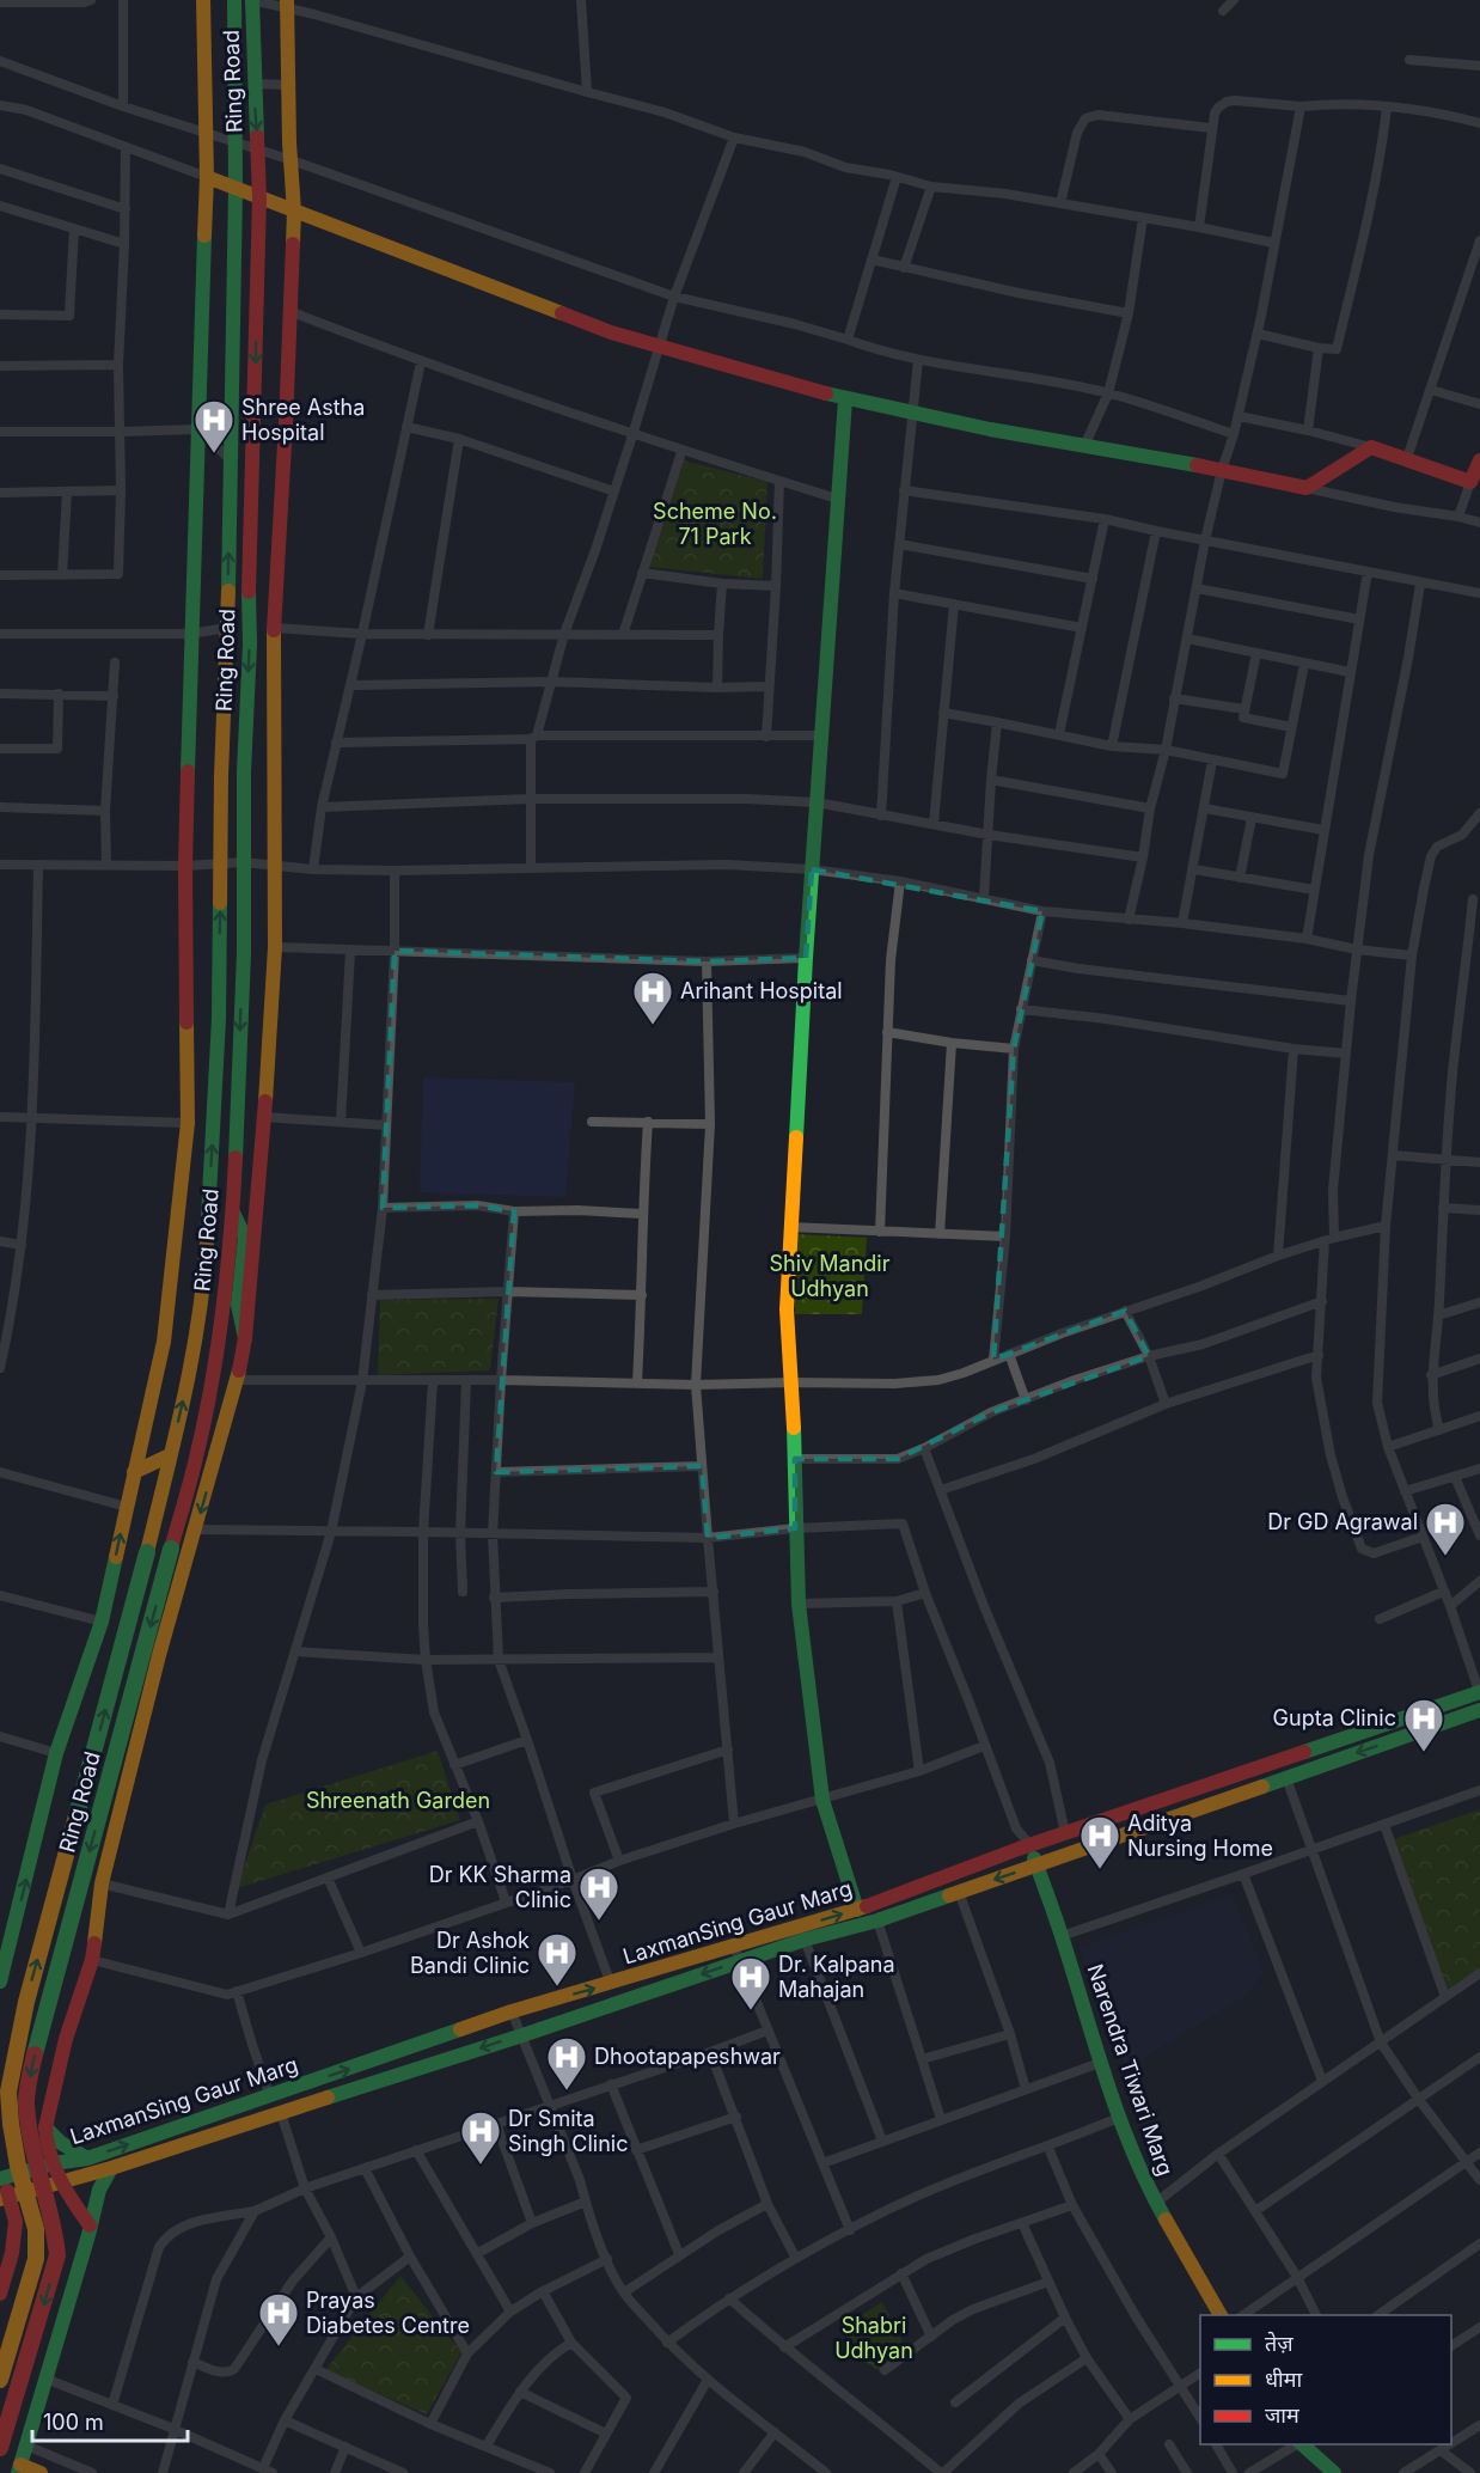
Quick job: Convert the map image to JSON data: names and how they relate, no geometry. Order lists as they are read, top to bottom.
{
  "streets": {
    "main road": ["Ring Road", "LaxmanSing Gaur Marg", "Narendra Tiwari Marg"]
  },
  "crossings": [
    ["LaxmanSing Gaur Marg", "Narendra Tiwari Marg"]
  ],
  "parks": [
    "Scheme No. 71 Park",
    "Shiv Mandir Udhyan",
    "Shreenath Garden",
    "Shabri Udhyan"
  ],
  "places": {
    "hospital": [
      "Shree Astha Hospital",
      "Arihant Hospital",
      "Dr GD Agrawal",
      "Gupta Clinic",
      "Aditya Nursing Home",
      "Dr KK Sharma Clinic",
      "Dr Ashok Bandi Clinic",
      "Dr. Kalpana Mahajan",
      "Dhootapapeshwar",
      "Dr Smita Singh Clinic",
      "Prayas Diabetes Centre"
    ]
  },
  "legend": ["तेज़", "धीमा", "जाम"],
  "scale_bar": "100 m"
}
